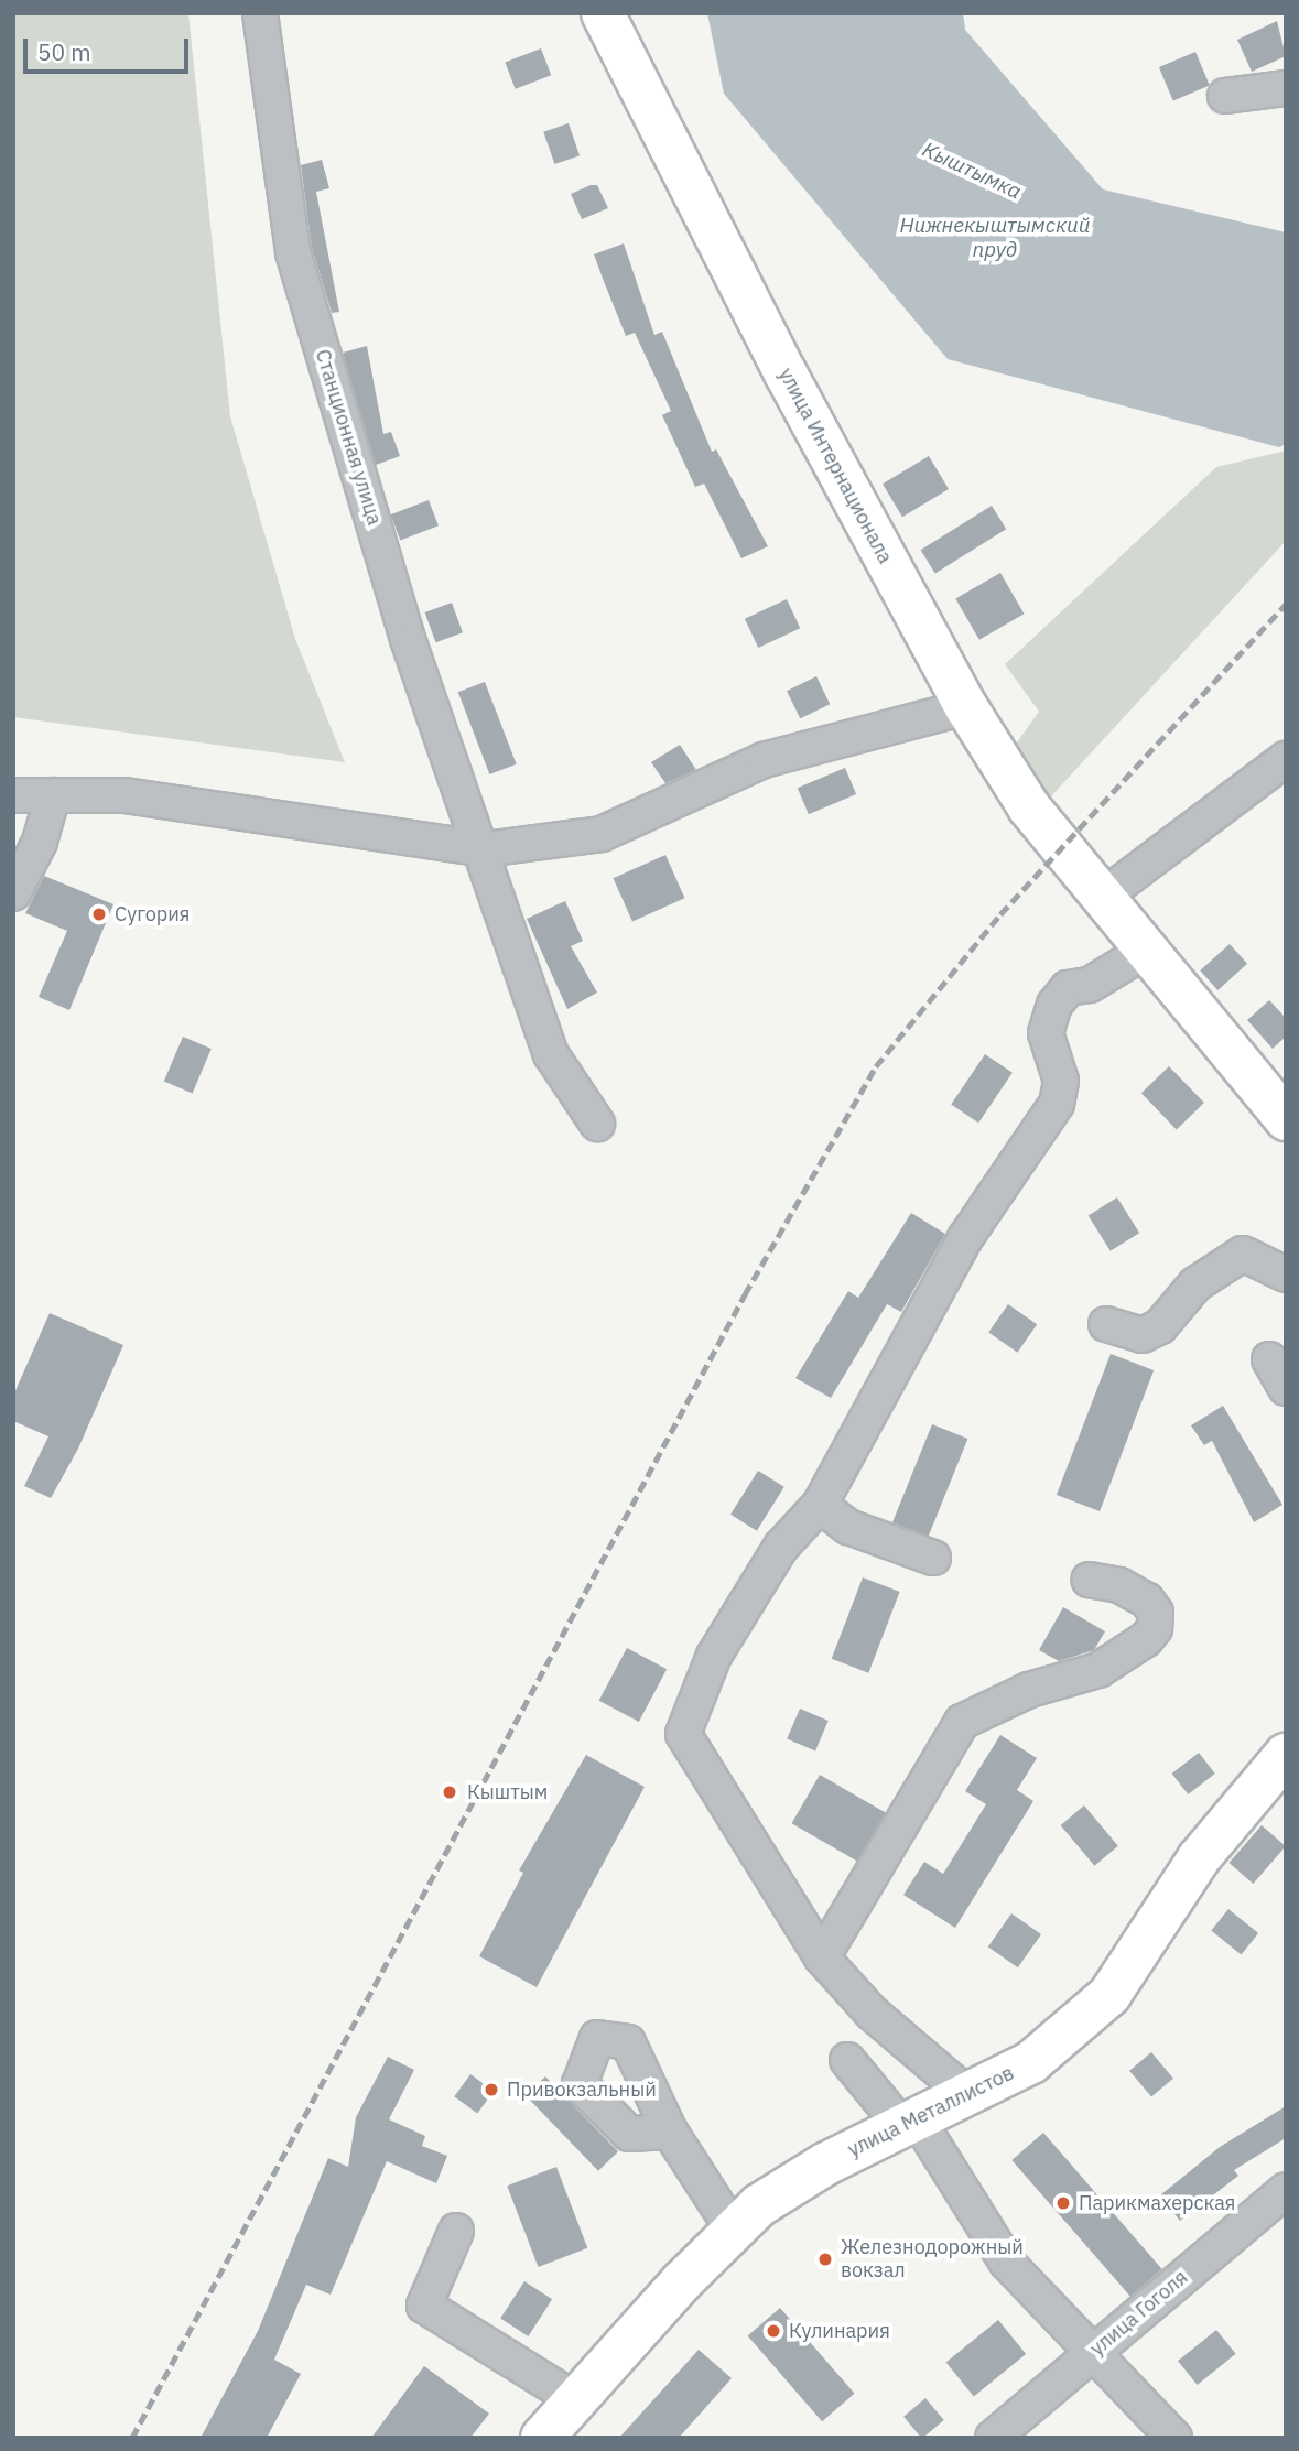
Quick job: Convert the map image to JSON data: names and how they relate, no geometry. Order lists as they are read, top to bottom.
{
  "streets": {
    "main road": ["улица Интернационала", "улица Металлистов"],
    "street": ["Станционная улица", "улица Гоголя"]
  },
  "water": ["Кыштымка", "Нижнекыштымский пруд"],
  "places": [
    "Сугория",
    "Кыштым",
    "Привокзальный",
    "Парикмахерская",
    "Железнодорожный вокзал",
    "Кулинария"
  ],
  "scale_bar": "50 m"
}
